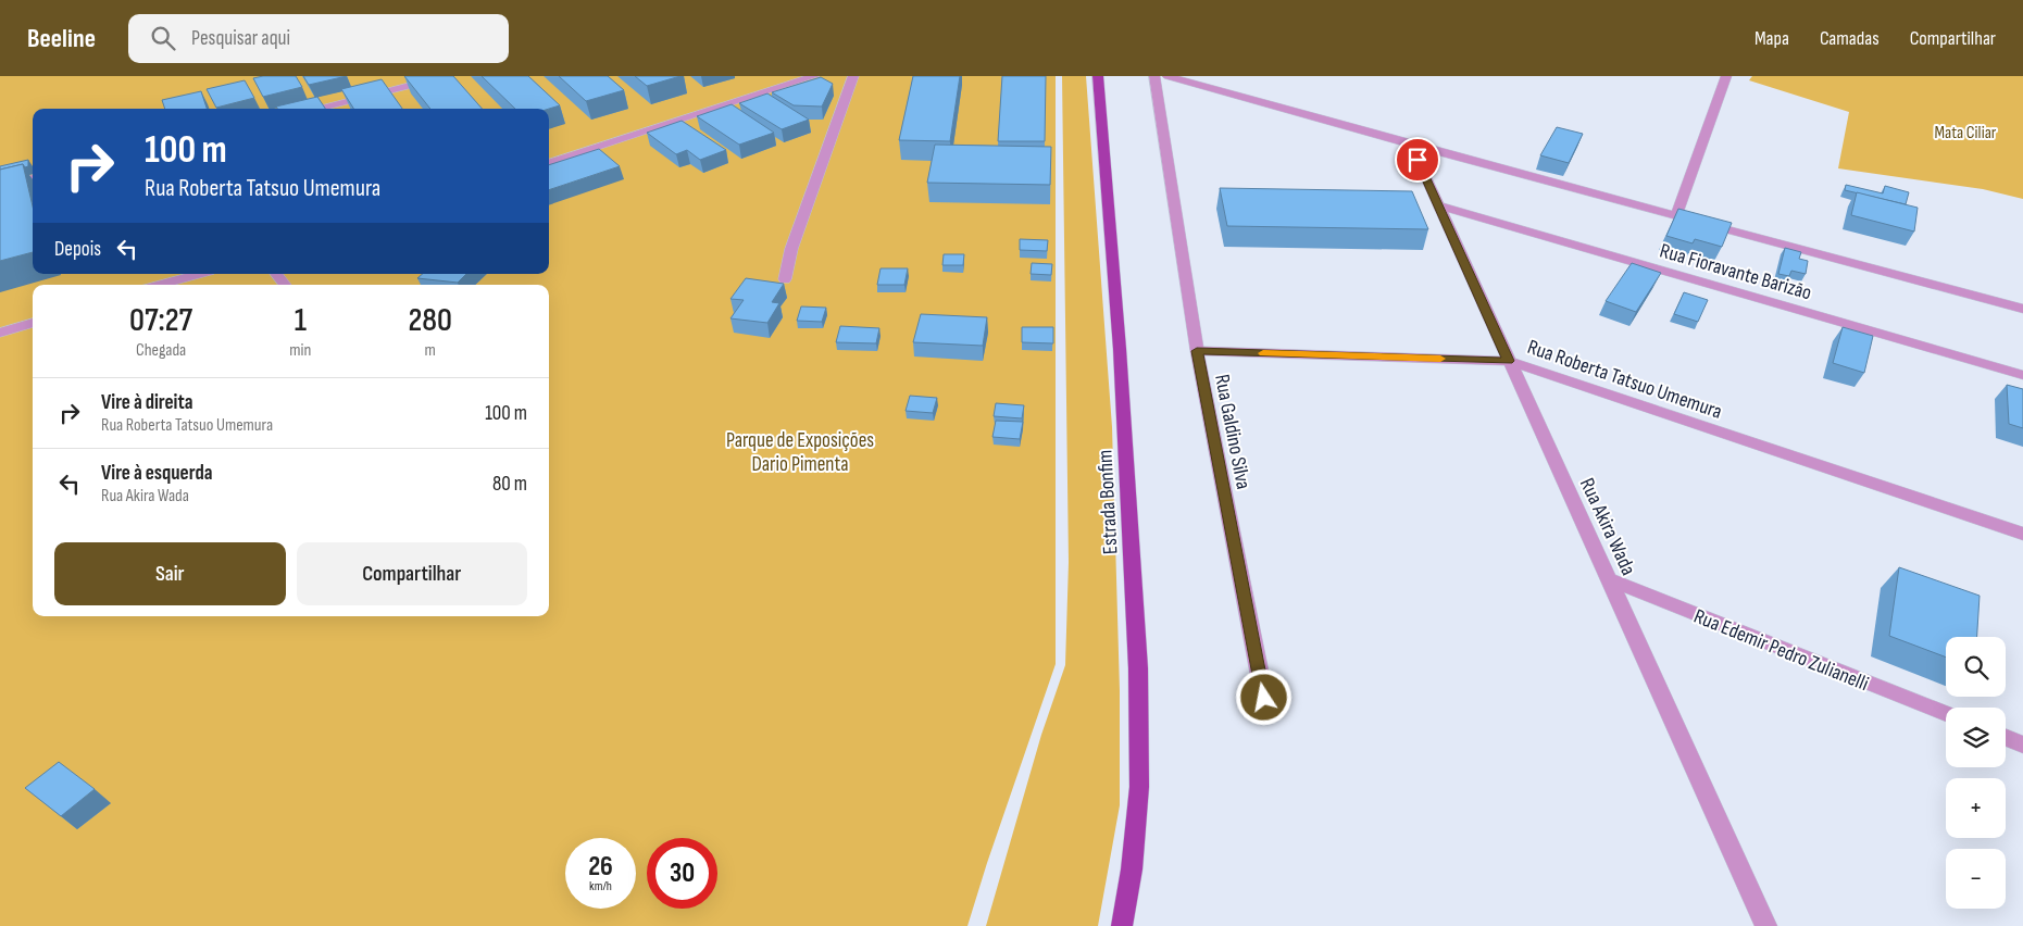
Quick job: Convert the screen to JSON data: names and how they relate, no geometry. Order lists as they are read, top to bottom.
{
  "streets": {
    "main road": ["Estrada Bonfim"],
    "street": [
      "Rua Fioravante Barizão",
      "Rua Roberta Tatsuo Umemura",
      "Rua Galdino Silva",
      "Rua Akira Wada",
      "Rua Edemir Pedro Zulianelli"
    ]
  },
  "crossings": [
    ["Rua Fioravante Barizão", "Rua Akira Wada"],
    ["Rua Roberta Tatsuo Umemura", "Rua Galdino Silva"],
    ["Rua Roberta Tatsuo Umemura", "Rua Akira Wada"],
    ["Rua Akira Wada", "Rua Edemir Pedro Zulianelli"]
  ],
  "parks": ["Mata Ciliar", "Parque de Exposições Dario Pimenta"],
  "page": {
    "header": "Beeline",
    "search": "Pesquisar aqui",
    "nav": ["Mapa", "Camadas", "Compartilhar"],
    "turn": ["100 m", "Rua Roberta Tatsuo Umemura"],
    "then": "Depois",
    "eta": [
      "07:27",
      "Chegada",
      "1",
      "min",
      "280",
      "m"
    ],
    "list": [
      {
        "name": "Vire à direita",
        "note": "Rua Roberta Tatsuo Umemura",
        "value": "100 m"
      },
      {
        "name": "Vire à esquerda",
        "note": "Rua Akira Wada",
        "value": "80 m"
      }
    ],
    "buttons": ["Sair", "Compartilhar"],
    "map_buttons": ["+", "−"],
    "speed": "26 km/h",
    "limit": "30"
  }
}
